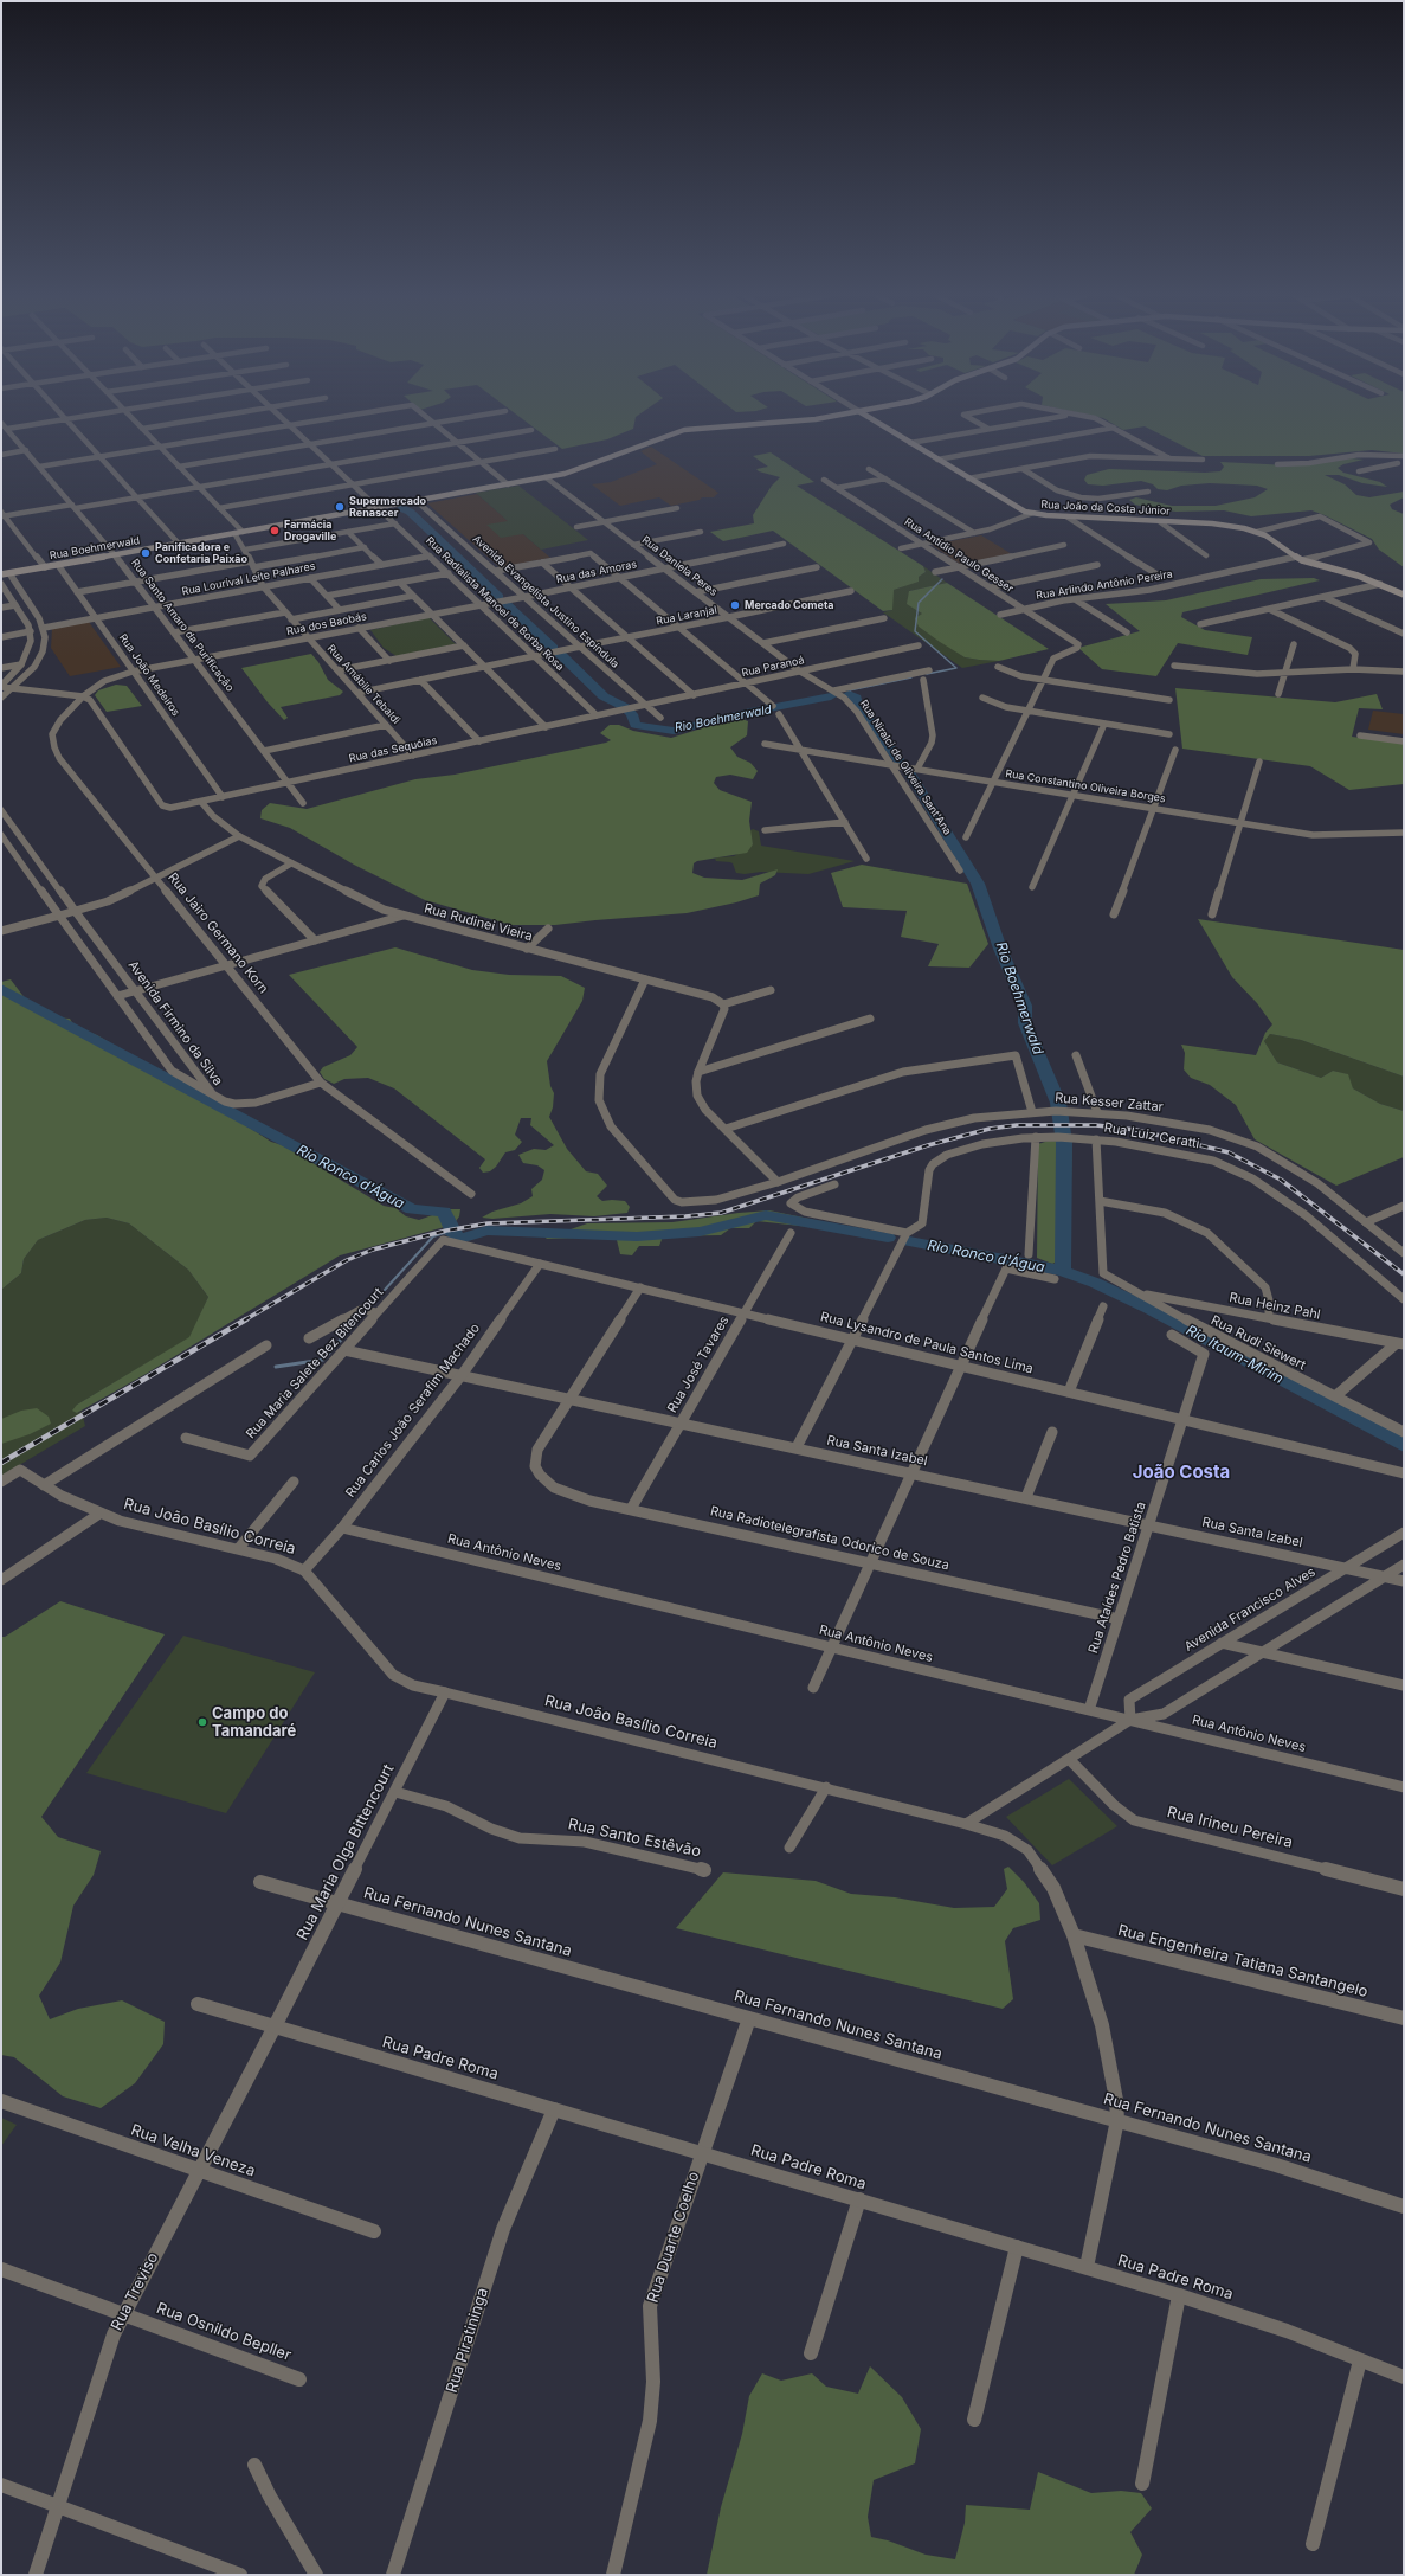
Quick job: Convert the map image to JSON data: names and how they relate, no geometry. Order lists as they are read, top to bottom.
{
  "streets": {
    "main road": ["Rua João da Costa Júnior", "Rua Boehmerwald"],
    "street": [
      "Rua Antídio Paulo Gesser",
      "Rua Daniela Peres",
      "Rua das Amoras",
      "Rua Lourival Leite Palhares",
      "Rua Arlindo Antônio Pereira",
      "Avenida Evangelista Justino Espíndula",
      "Rua Radialista Manoel de Borba Rosa",
      "Rua Laranjal",
      "Rua dos Baobás",
      "Rua Santo Amaro da Purificação",
      "Rua Paranoá",
      "Rua João Medeiros",
      "Rua Amábile Tebaldi",
      "Rua das Sequóias",
      "Rua Niralci de Oliveira Sant'Ana",
      "Rua Constantino Oliveira Borges",
      "Rua Rudinei Vieira",
      "Rua Jairo Germano Korn",
      "Avenida Firmino da Silva",
      "Rua Kesser Zattar",
      "Rua Luiz Ceratti",
      "Rua Heinz Pahl",
      "Rua Lysandro de Paula Santos Lima",
      "Rua Rudi Siewert",
      "Rua Maria Salete Bez Bitencourt",
      "Rua José Tavares",
      "Rua Carlos João Serafim Machado",
      "Rua Santa Izabel",
      "Rua João Basílio Correia",
      "Rua Radiotelegrafista Odorico de Souza",
      "Rua Antônio Neves",
      "Rua Ataídes Pedro Batista",
      "Avenida Francisco Alves",
      "Rua Irineu Pereira",
      "Rua Santo Estêvão",
      "Rua Maria Olga Bittencourt",
      "Rua Fernando Nunes Santana",
      "Rua Engenheira Tatiana Santangelo",
      "Rua Padre Roma",
      "Rua Velha Veneza",
      "Rua Duarte Coelho",
      "Rua Treviso",
      "Rua Osnildo Bepller",
      "Rua Piratininga"
    ]
  },
  "crossings": [
    ["Rua João da Costa Júnior", "Rua Arlindo Antônio Pereira"],
    ["Rua Boehmerwald", "Rua Daniela Peres"],
    ["Rua Boehmerwald", "Avenida Evangelista Justino Espíndula"],
    ["Rua Boehmerwald", "Rua Radialista Manoel de Borba Rosa"],
    ["Rua Boehmerwald", "Rua Santo Amaro da Purificação"],
    ["Rua Boehmerwald", "Rua João Medeiros"],
    ["Rua Boehmerwald", "Rua Amábile Tebaldi"],
    ["Rua Antídio Paulo Gesser", "Rua Arlindo Antônio Pereira"],
    ["Rua Daniela Peres", "Rua das Amoras"],
    ["Rua Daniela Peres", "Rua Laranjal"],
    ["Rua Daniela Peres", "Rua Paranoá"],
    ["Rua Daniela Peres", "Rua Niralci de Oliveira Sant'Ana"],
    ["Rua das Amoras", "Avenida Evangelista Justino Espíndula"],
    ["Rua das Amoras", "Rua dos Baobás"],
    ["Rua Lourival Leite Palhares", "Rua Radialista Manoel de Borba Rosa"],
    ["Rua Lourival Leite Palhares", "Rua Santo Amaro da Purificação"],
    ["Rua Lourival Leite Palhares", "Rua João Medeiros"],
    ["Rua Lourival Leite Palhares", "Rua Amábile Tebaldi"],
    ["Avenida Evangelista Justino Espíndula", "Rua Laranjal"],
    ["Avenida Evangelista Justino Espíndula", "Rua dos Baobás"],
    ["Avenida Evangelista Justino Espíndula", "Rua Paranoá"],
    ["Rua Radialista Manoel de Borba Rosa", "Rua Laranjal"],
    ["Rua Radialista Manoel de Borba Rosa", "Rua dos Baobás"],
    ["Rua Radialista Manoel de Borba Rosa", "Rua das Sequóias"],
    ["Rua Laranjal", "Rua Amábile Tebaldi"],
    ["Rua dos Baobás", "Rua Santo Amaro da Purificação"],
    ["Rua dos Baobás", "Rua João Medeiros"],
    ["Rua dos Baobás", "Rua Amábile Tebaldi"],
    ["Rua dos Baobás", "Rua Jairo Germano Korn"],
    ["Rua Santo Amaro da Purificação", "Rua das Sequóias"],
    ["Rua Paranoá", "Rua das Sequóias"],
    ["Rua Paranoá", "Rua Niralci de Oliveira Sant'Ana"],
    ["Rua João Medeiros", "Rua das Sequóias"],
    ["Rua João Medeiros", "Rua Jairo Germano Korn"],
    ["Rua Amábile Tebaldi", "Rua das Sequóias"],
    ["Rua das Sequóias", "Rua Rudinei Vieira"],
    ["Rua das Sequóias", "Rua Jairo Germano Korn"],
    ["Rua Niralci de Oliveira Sant'Ana", "Rua Constantino Oliveira Borges"],
    ["Rua Rudinei Vieira", "Rua Kesser Zattar"],
    ["Rua Luiz Ceratti", "Rua Lysandro de Paula Santos Lima"],
    ["Rua Luiz Ceratti", "Rua Santa Izabel"],
    ["Rua Heinz Pahl", "Rua Rudi Siewert"],
    ["Rua Lysandro de Paula Santos Lima", "Rua Maria Salete Bez Bitencourt"],
    ["Rua Lysandro de Paula Santos Lima", "Rua José Tavares"],
    ["Rua Lysandro de Paula Santos Lima", "Rua Carlos João Serafim Machado"],
    ["Rua Lysandro de Paula Santos Lima", "Rua Ataídes Pedro Batista"],
    ["Rua Maria Salete Bez Bitencourt", "Rua Santa Izabel"],
    ["Rua José Tavares", "Rua Santa Izabel"],
    ["Rua José Tavares", "Rua Radiotelegrafista Odorico de Souza"],
    ["Rua Carlos João Serafim Machado", "Rua Santa Izabel"],
    ["Rua Carlos João Serafim Machado", "Rua João Basílio Correia"],
    ["Rua Carlos João Serafim Machado", "Rua Antônio Neves"],
    ["Rua Santa Izabel", "Rua Radiotelegrafista Odorico de Souza"],
    ["Rua Santa Izabel", "Rua Ataídes Pedro Batista"],
    ["Rua Santa Izabel", "Avenida Francisco Alves"],
    ["Rua João Basílio Correia", "Rua Maria Olga Bittencourt"],
    ["Rua João Basílio Correia", "Rua Fernando Nunes Santana"],
    ["Rua João Basílio Correia", "Rua Engenheira Tatiana Santangelo"],
    ["Rua João Basílio Correia", "Rua Padre Roma"],
    ["Rua Radiotelegrafista Odorico de Souza", "Rua Ataídes Pedro Batista"],
    ["Rua Antônio Neves", "Rua Ataídes Pedro Batista"],
    ["Rua Antônio Neves", "Avenida Francisco Alves"],
    ["Rua Santo Estêvão", "Rua Maria Olga Bittencourt"],
    ["Rua Maria Olga Bittencourt", "Rua Fernando Nunes Santana"],
    ["Rua Maria Olga Bittencourt", "Rua Padre Roma"],
    ["Rua Maria Olga Bittencourt", "Rua Treviso"],
    ["Rua Fernando Nunes Santana", "Rua Duarte Coelho"],
    ["Rua Padre Roma", "Rua Duarte Coelho"],
    ["Rua Padre Roma", "Rua Treviso"],
    ["Rua Padre Roma", "Rua Piratininga"],
    ["Rua Velha Veneza", "Rua Treviso"],
    ["Rua Treviso", "Rua Osnildo Bepller"]
  ],
  "districts": ["João Costa"],
  "water": ["Rio Boehmerwald", "Rio Ronco d'Água", "Rio Itaum-Mirim"],
  "places": [
    "Supermercado Renascer",
    "Farmácia Drogaville",
    "Panificadora e Confetaria Paixão",
    "Mercado Cometa",
    "Campo do Tamandaré"
  ]
}
